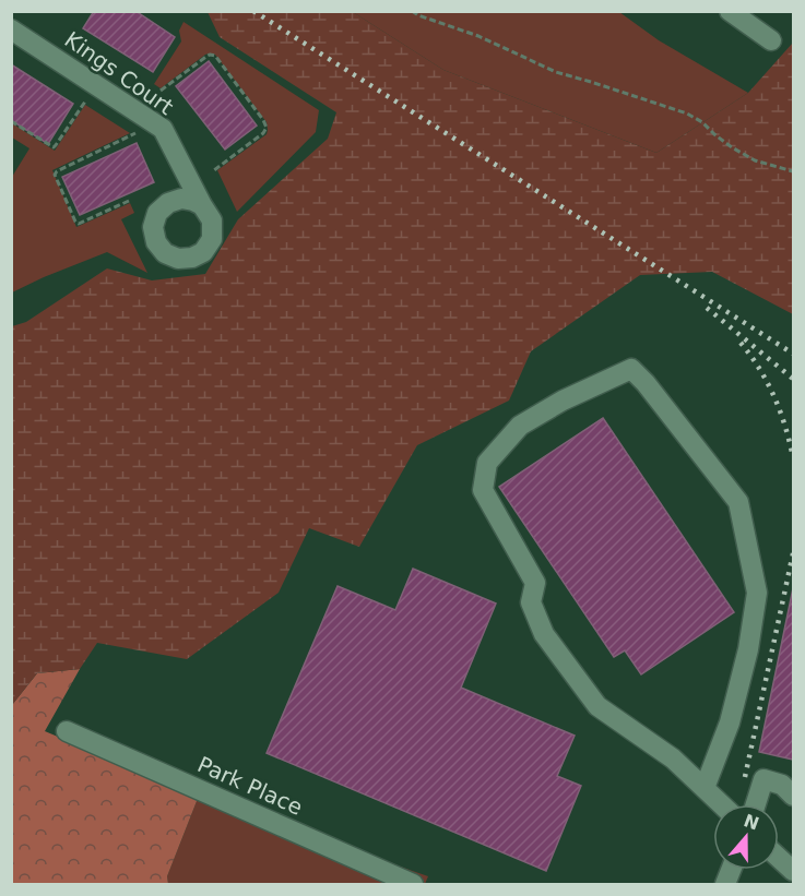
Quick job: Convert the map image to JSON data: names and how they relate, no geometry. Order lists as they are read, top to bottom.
{
  "streets": {
    "street": ["Kings Court", "Park Place"]
  },
  "north": "top"
}
